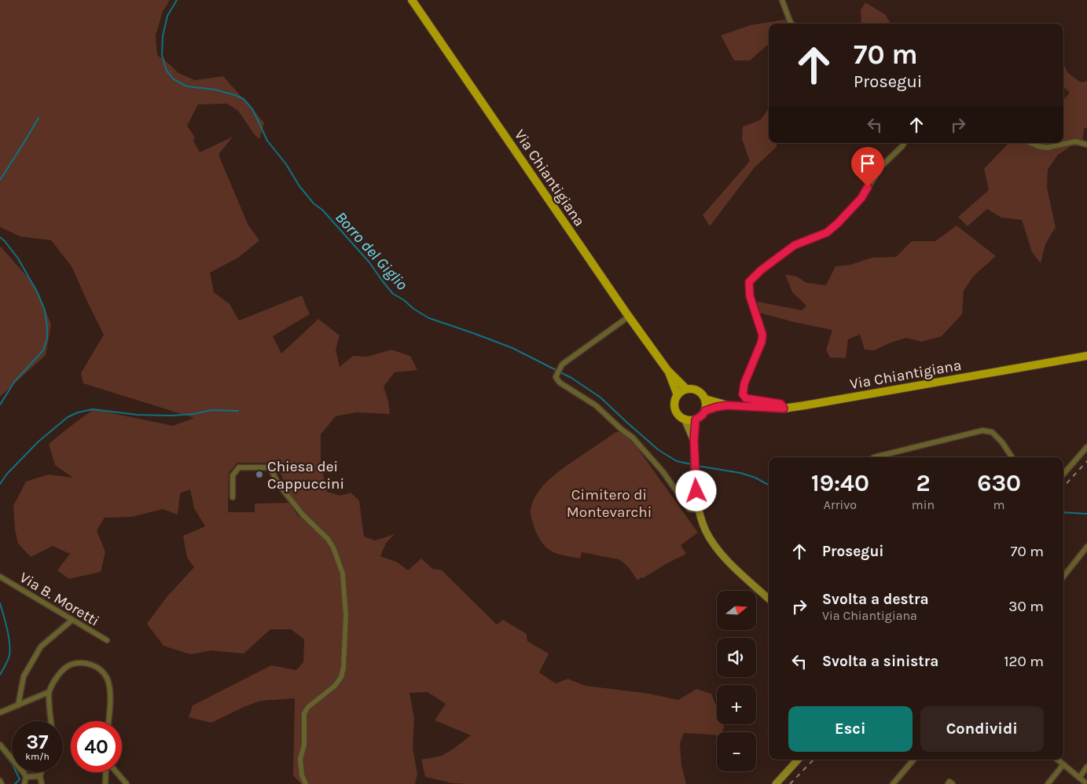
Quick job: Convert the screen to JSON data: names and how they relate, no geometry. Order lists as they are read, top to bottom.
{
  "streets": {
    "main road": ["Via Chiantigiana"],
    "street": ["Via B. Moretti"]
  },
  "water": ["Borro del Giglio"],
  "parks": ["Cimitero di Montevarchi"],
  "places": ["Chiesa dei Cappuccini"],
  "north": "right",
  "page": {
    "turn": ["70 m", "Prosegui"],
    "eta": [
      "19:40",
      "Arrivo",
      "2",
      "min",
      "630",
      "m"
    ],
    "list": [
      {
        "name": "Prosegui",
        "value": "70 m"
      },
      {
        "name": "Svolta a destra",
        "note": "Via Chiantigiana",
        "value": "30 m"
      },
      {
        "name": "Svolta a sinistra",
        "value": "120 m"
      }
    ],
    "map_buttons": ["+", "−"],
    "buttons": ["Esci", "Condividi"],
    "speed": "37 km/h",
    "limit": "40"
  }
}
